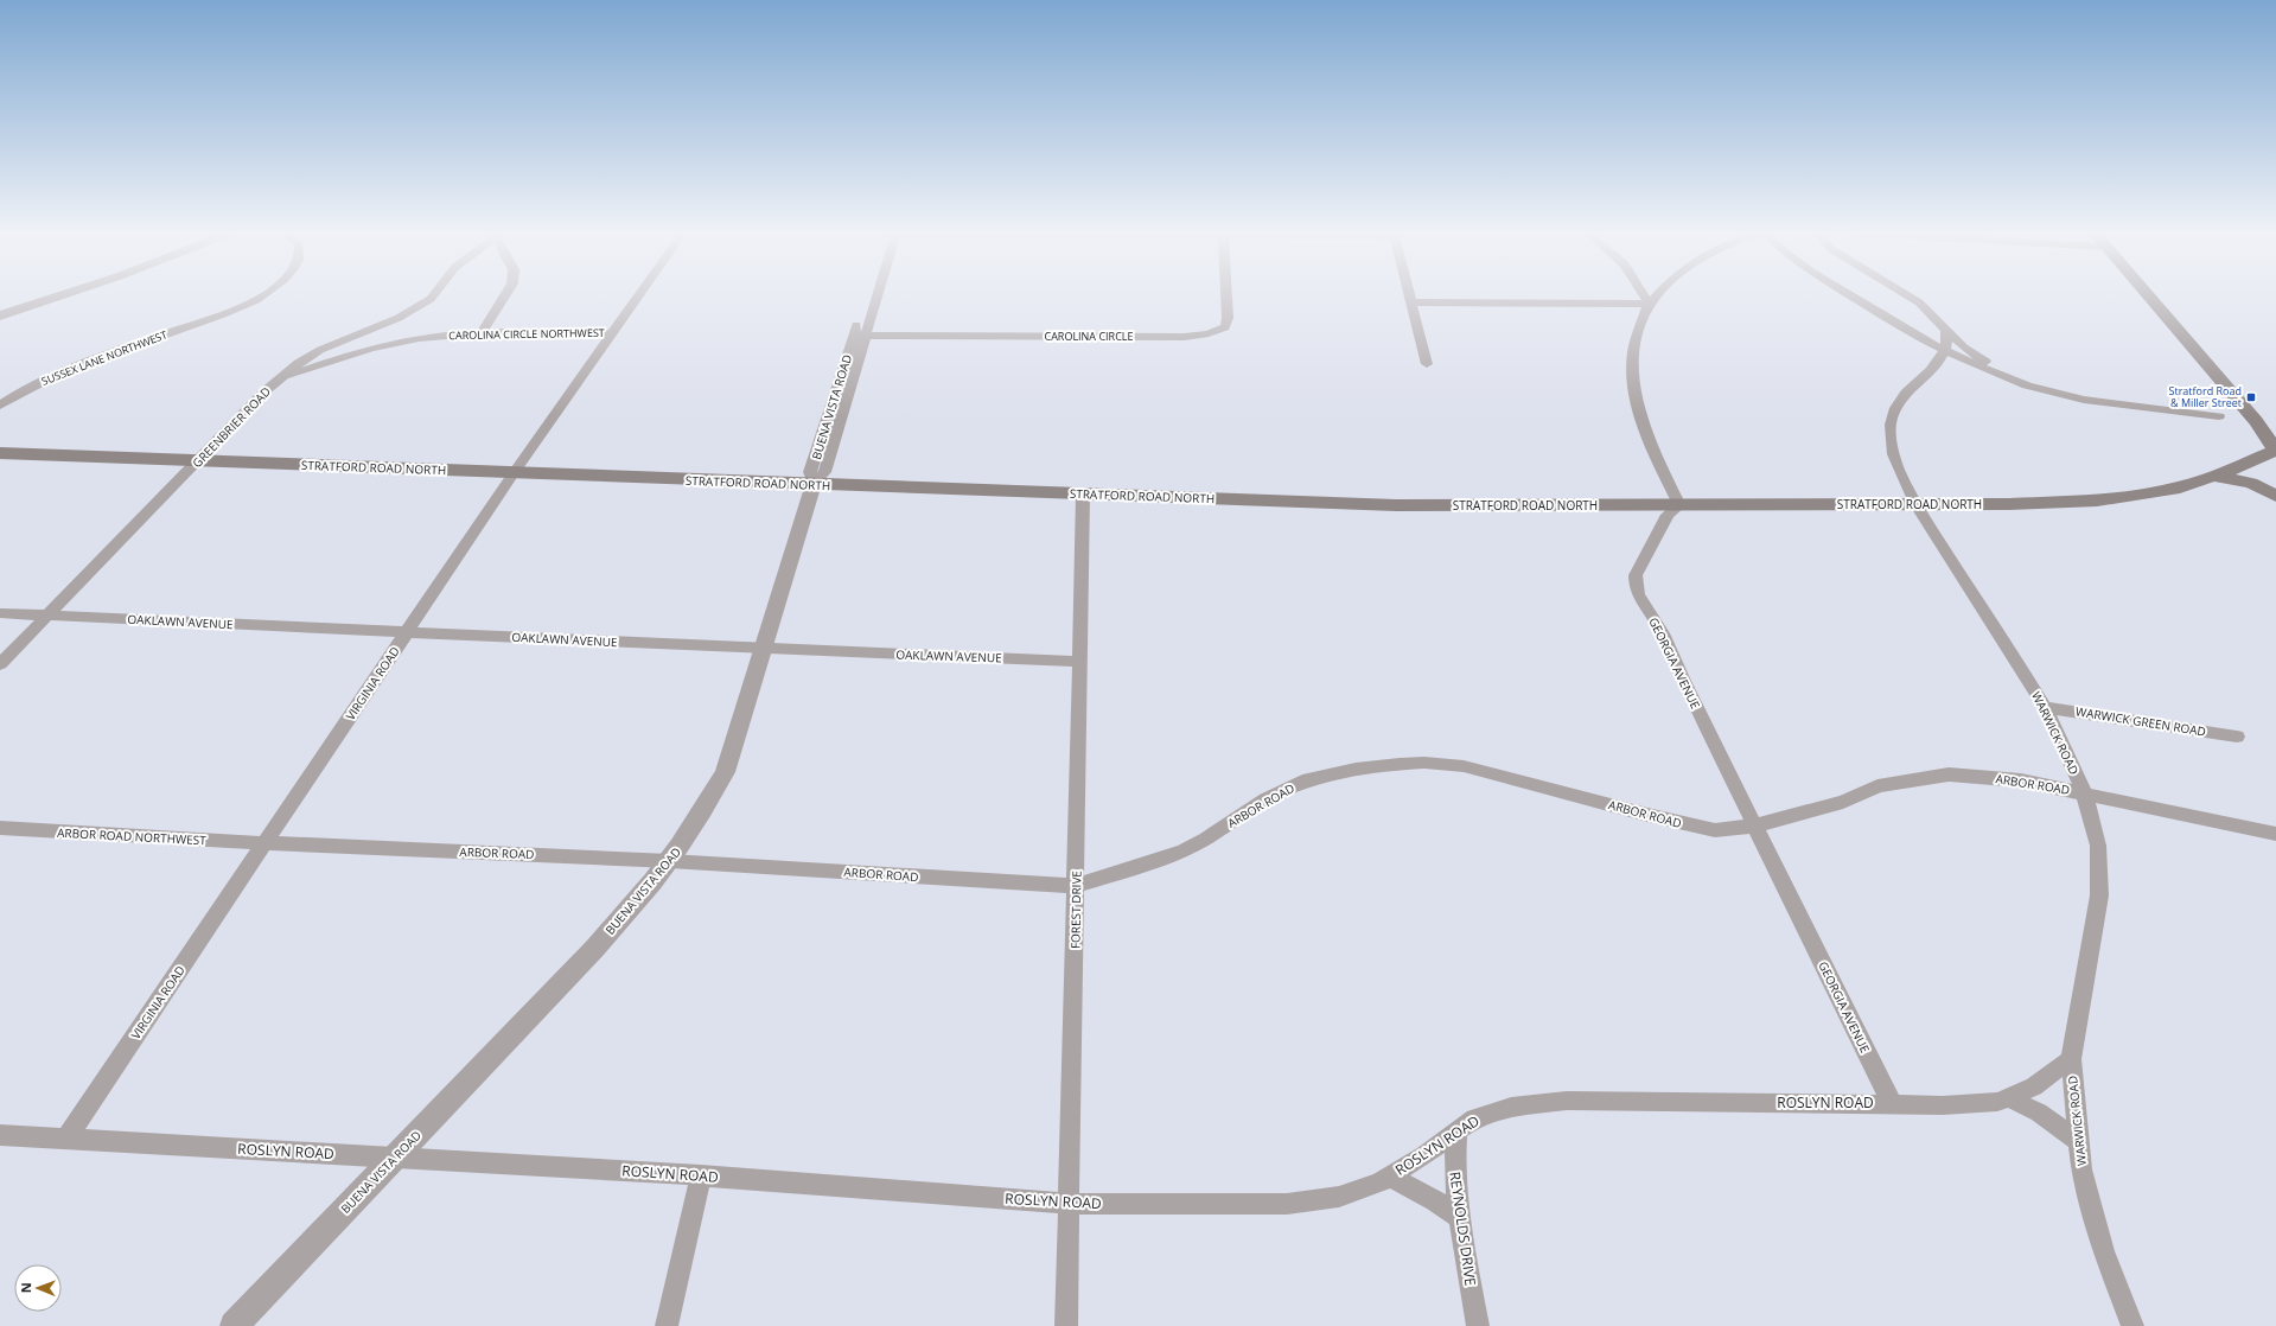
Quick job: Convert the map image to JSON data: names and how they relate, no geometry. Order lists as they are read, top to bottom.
{
  "streets": {
    "main road": ["STRATFORD ROAD NORTH"],
    "street": [
      "CAROLINA CIRCLE NORTHWEST",
      "CAROLINA CIRCLE",
      "SUSSEX LANE NORTHWEST",
      "BUENA VISTA ROAD",
      "GREENBRIER ROAD",
      "OAKLAWN AVENUE",
      "GEORGIA AVENUE",
      "VIRGINIA ROAD",
      "WARWICK GREEN ROAD",
      "WARWICK ROAD",
      "ARBOR ROAD",
      "ARBOR ROAD NORTHWEST",
      "FOREST DRIVE",
      "ROSLYN ROAD",
      "REYNOLDS DRIVE"
    ]
  },
  "crossings": [
    ["CAROLINA CIRCLE NORTHWEST", "GREENBRIER ROAD"],
    ["CAROLINA CIRCLE NORTHWEST", "VIRGINIA ROAD"],
    ["BUENA VISTA ROAD", "STRATFORD ROAD NORTH"],
    ["BUENA VISTA ROAD", "OAKLAWN AVENUE"],
    ["BUENA VISTA ROAD", "ARBOR ROAD"],
    ["BUENA VISTA ROAD", "ROSLYN ROAD"],
    ["GREENBRIER ROAD", "STRATFORD ROAD NORTH"],
    ["GREENBRIER ROAD", "OAKLAWN AVENUE"],
    ["STRATFORD ROAD NORTH", "GEORGIA AVENUE"],
    ["STRATFORD ROAD NORTH", "VIRGINIA ROAD"],
    ["STRATFORD ROAD NORTH", "WARWICK ROAD"],
    ["STRATFORD ROAD NORTH", "FOREST DRIVE"],
    ["OAKLAWN AVENUE", "VIRGINIA ROAD"],
    ["OAKLAWN AVENUE", "FOREST DRIVE"],
    ["GEORGIA AVENUE", "ARBOR ROAD"],
    ["GEORGIA AVENUE", "ROSLYN ROAD"],
    ["VIRGINIA ROAD", "ARBOR ROAD"],
    ["VIRGINIA ROAD", "ARBOR ROAD NORTHWEST"],
    ["VIRGINIA ROAD", "ROSLYN ROAD"],
    ["WARWICK GREEN ROAD", "WARWICK ROAD"],
    ["WARWICK ROAD", "ARBOR ROAD"],
    ["WARWICK ROAD", "ROSLYN ROAD"],
    ["ARBOR ROAD", "ARBOR ROAD NORTHWEST"],
    ["ARBOR ROAD", "FOREST DRIVE"],
    ["FOREST DRIVE", "ROSLYN ROAD"],
    ["ROSLYN ROAD", "REYNOLDS DRIVE"]
  ],
  "places": {
    "transit": ["Stratford Road & Miller Street"]
  },
  "north": "left"
}
